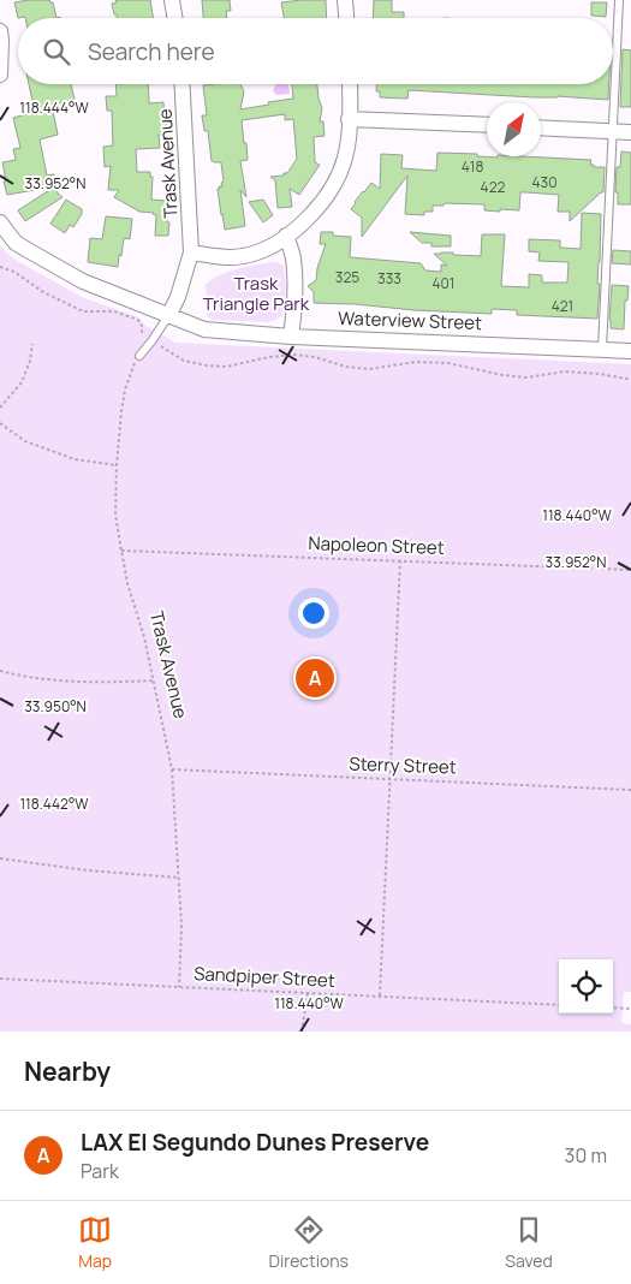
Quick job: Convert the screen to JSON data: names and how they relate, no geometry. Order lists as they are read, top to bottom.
{
  "streets": {
    "street": ["Trask Avenue", "Waterview Street"],
    "path": ["Napoleon Street", "Sterry Street", "Sandpiper Street"]
  },
  "crossings": [
    ["Trask Avenue", "Napoleon Street"],
    ["Trask Avenue", "Sterry Street"],
    ["Trask Avenue", "Sandpiper Street"]
  ],
  "parks": ["Trask Triangle Park"],
  "house_numbers": [
    "418",
    "430",
    "422",
    "325",
    "333",
    "401",
    "421"
  ],
  "north": "top right",
  "page": {
    "search": "Search here",
    "pins": "A",
    "heading": "Nearby",
    "list": [
      {
        "mark": "A",
        "name": "LAX El Segundo Dunes Preserve",
        "note": "Park",
        "value": "30 m"
      }
    ],
    "nav": ["Map", "Directions", "Saved"]
  },
  "coordinates": [
    "118.444°W",
    "33.952°N",
    "118.440°W",
    "33.950°N",
    "118.442°W"
  ]
}
